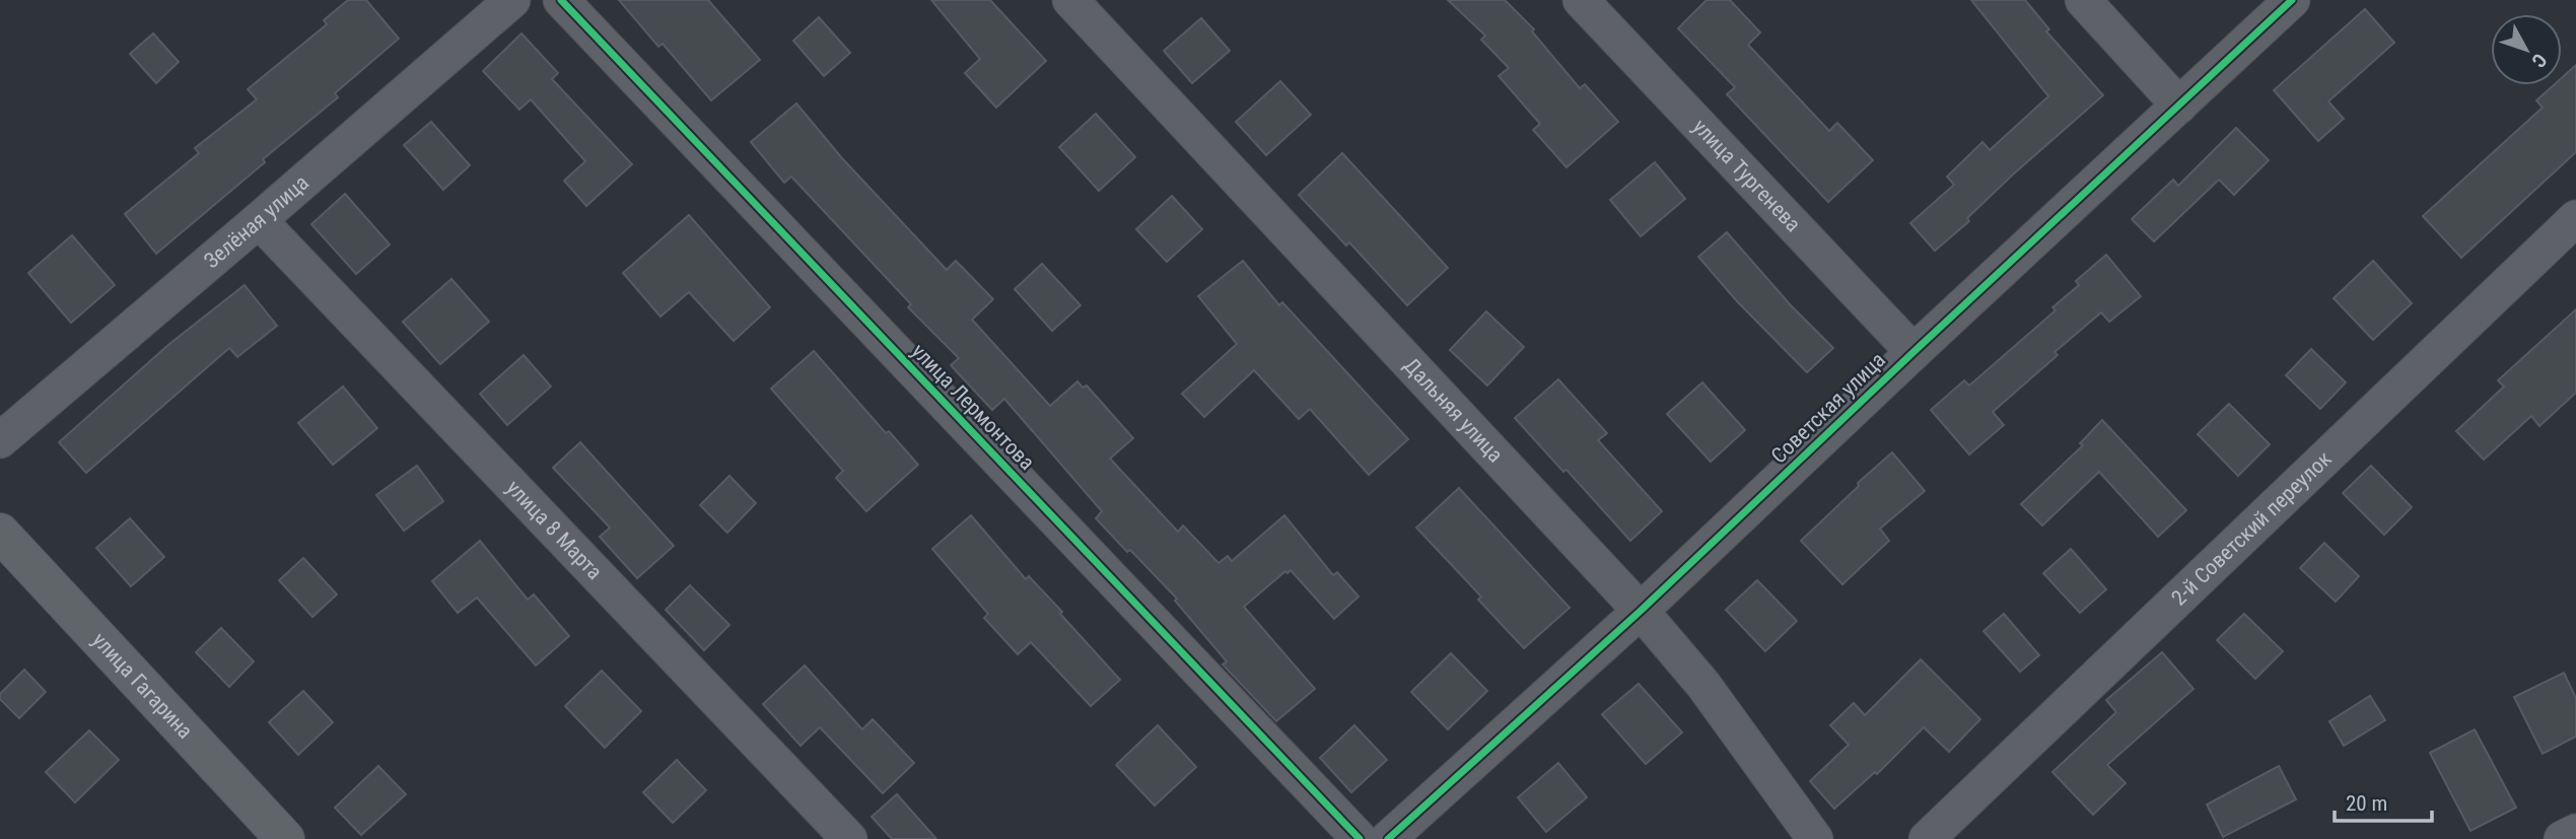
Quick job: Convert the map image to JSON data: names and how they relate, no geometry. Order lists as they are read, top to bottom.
{
  "streets": {
    "main road": ["улица Гагарина"],
    "street": [
      "улица Тургенева",
      "Зелёная улица",
      "улица Лермонтова",
      "Советская улица",
      "Дальняя улица",
      "2-й Советский переулок",
      "улица 8 Марта"
    ]
  },
  "crossings": [
    ["улица Тургенева", "Советская улица"],
    ["Зелёная улица", "улица 8 Марта"],
    ["Советская улица", "Дальняя улица"]
  ],
  "scale_bar": "20 m",
  "north": "bottom right"
}
